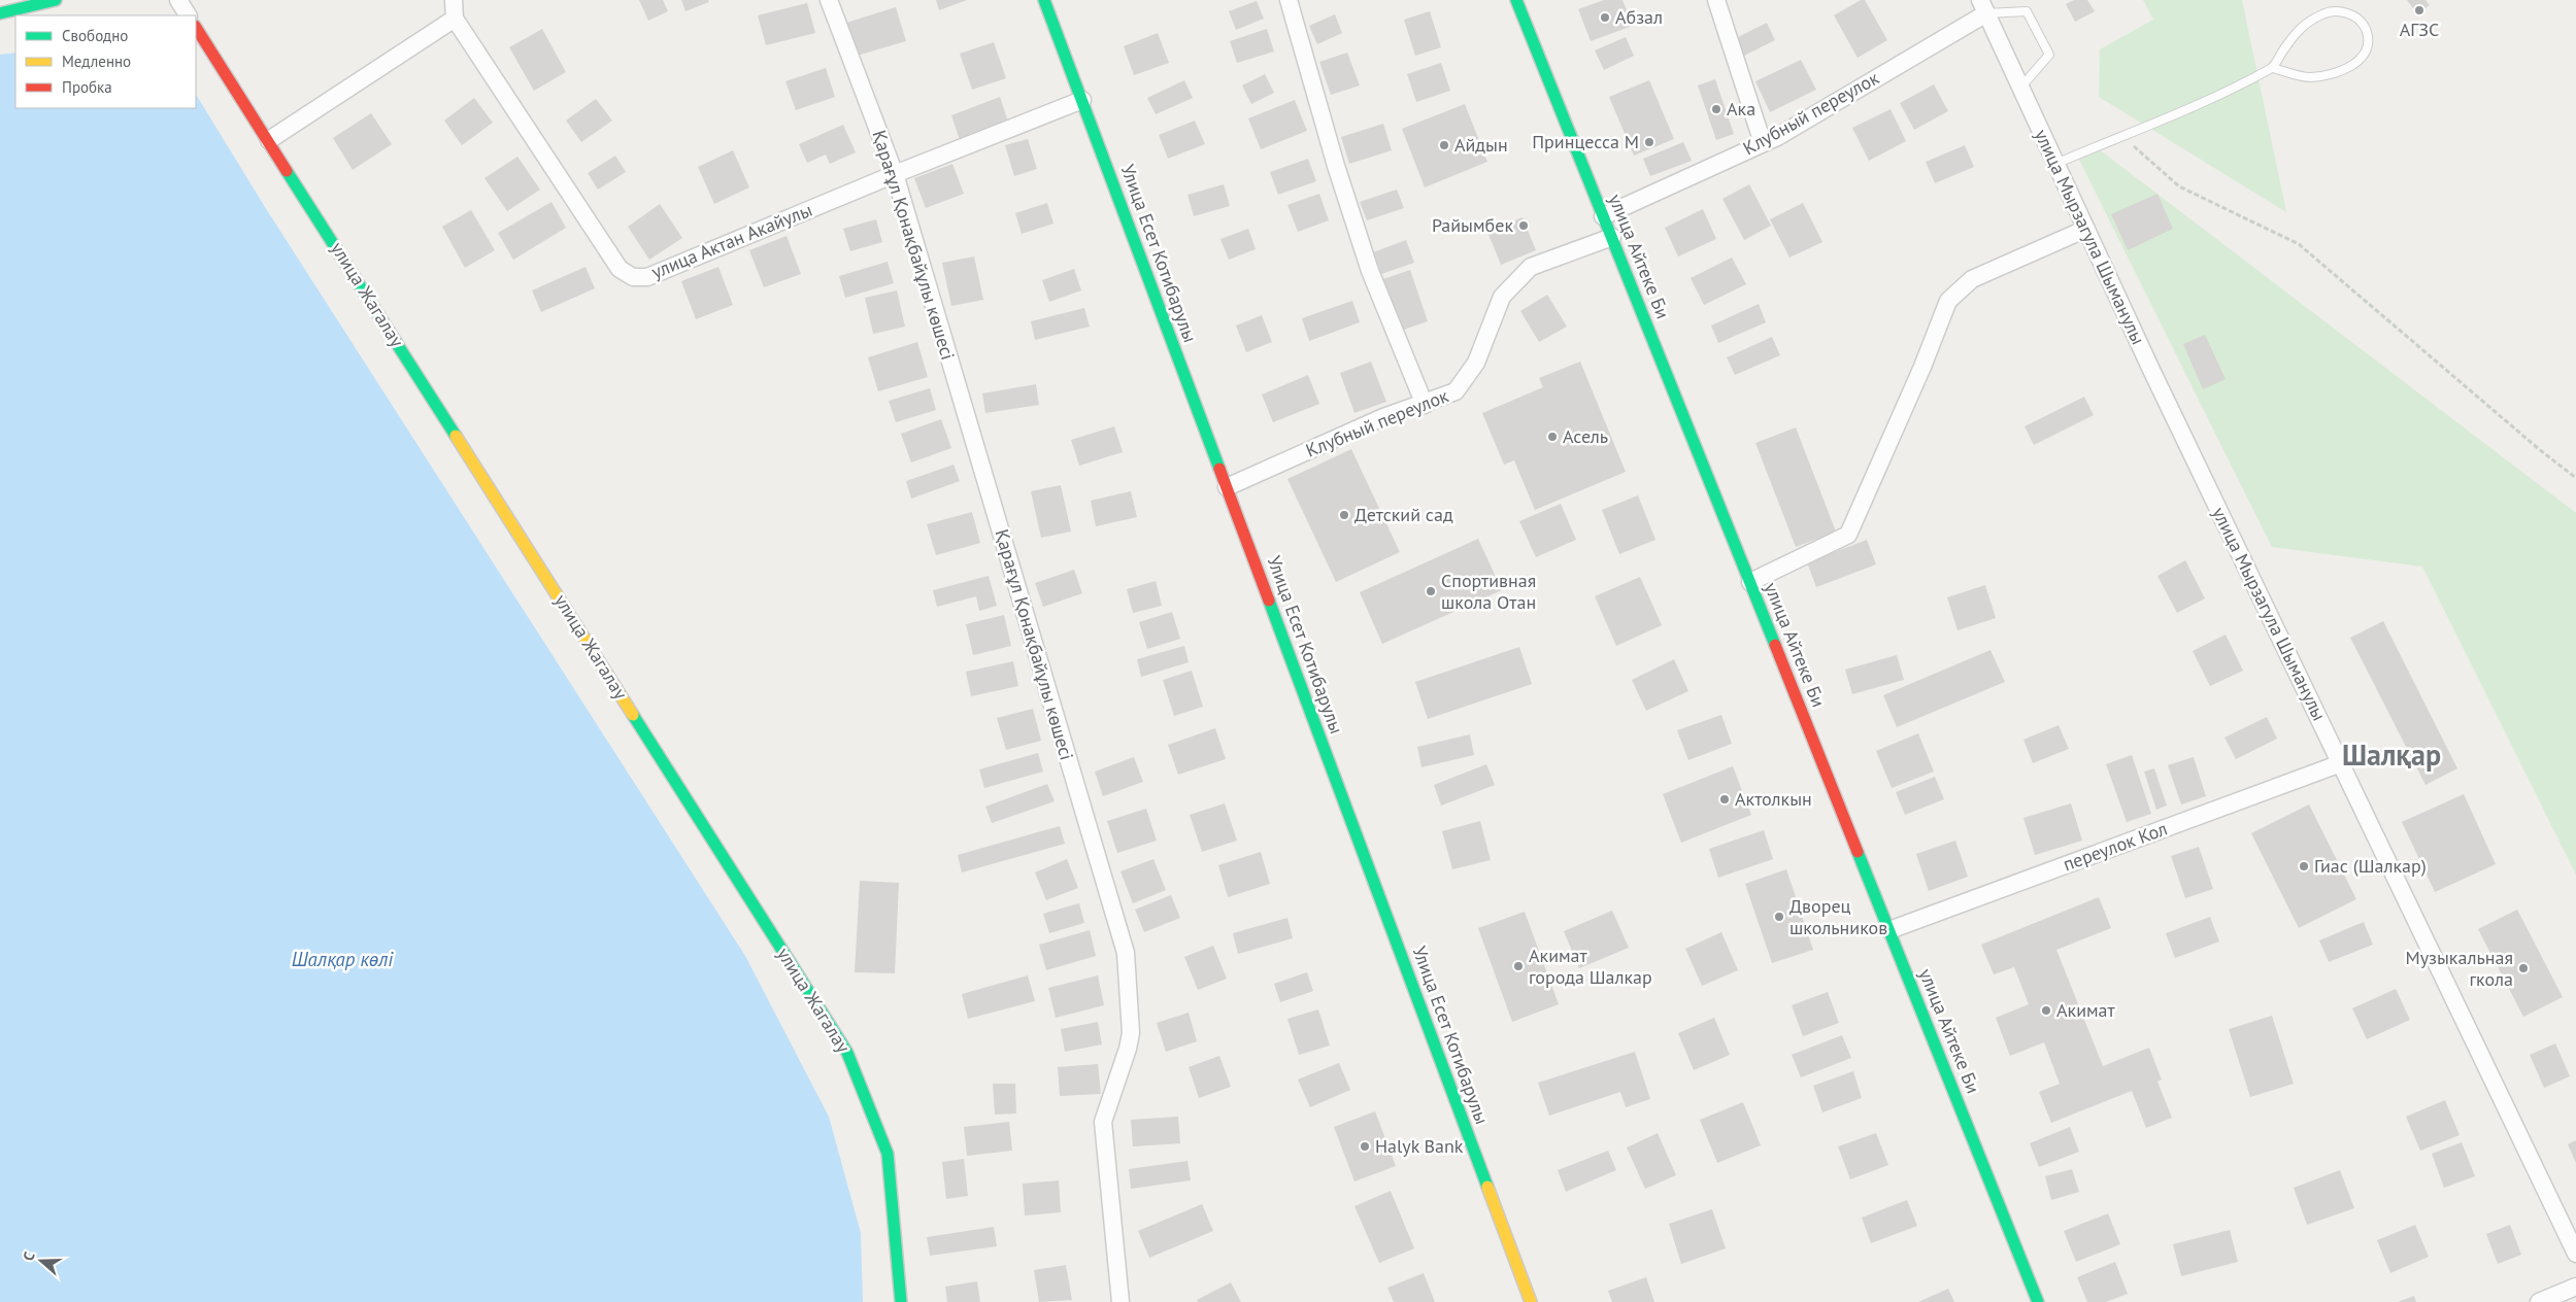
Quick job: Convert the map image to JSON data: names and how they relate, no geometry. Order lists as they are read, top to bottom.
{
  "streets": {
    "street": [
      "Клубный переулок",
      "улица Мырзагула Шыманулы",
      "улица Актан Акайулы",
      "Қарағұл Қонақбайұлы көшесі",
      "Улица Есет Котибарулы",
      "улица Айтеке Би",
      "улица Жагалау",
      "переулок Кол"
    ]
  },
  "crossings": [
    ["Клубный переулок", "улица Мырзагула Шыманулы"],
    ["Клубный переулок", "Улица Есет Котибарулы"],
    ["Клубный переулок", "улица Айтеке Би"],
    ["улица Мырзагула Шыманулы", "переулок Кол"],
    ["улица Актан Акайулы", "Қарағұл Қонақбайұлы көшесі"],
    ["улица Актан Акайулы", "Улица Есет Котибарулы"],
    ["улица Айтеке Би", "переулок Кол"]
  ],
  "districts": ["Шалқар"],
  "water": ["Шалқар көлі"],
  "places": [
    "АГЗС",
    "Абзал",
    "Ака",
    "Принцесса М",
    "Айдын",
    "Райымбек",
    "Асель",
    "Детский сад",
    "Спортивная школа Отан",
    "Актолкын",
    "Гиас (Шалкар)",
    "Дворец школьников",
    "Акимат города Шалкар",
    "Музыкальная гкола",
    "Акимат",
    "Halyk Bank"
  ],
  "legend": ["Свободно", "Медленно", "Пробка"],
  "north": "left"
}
